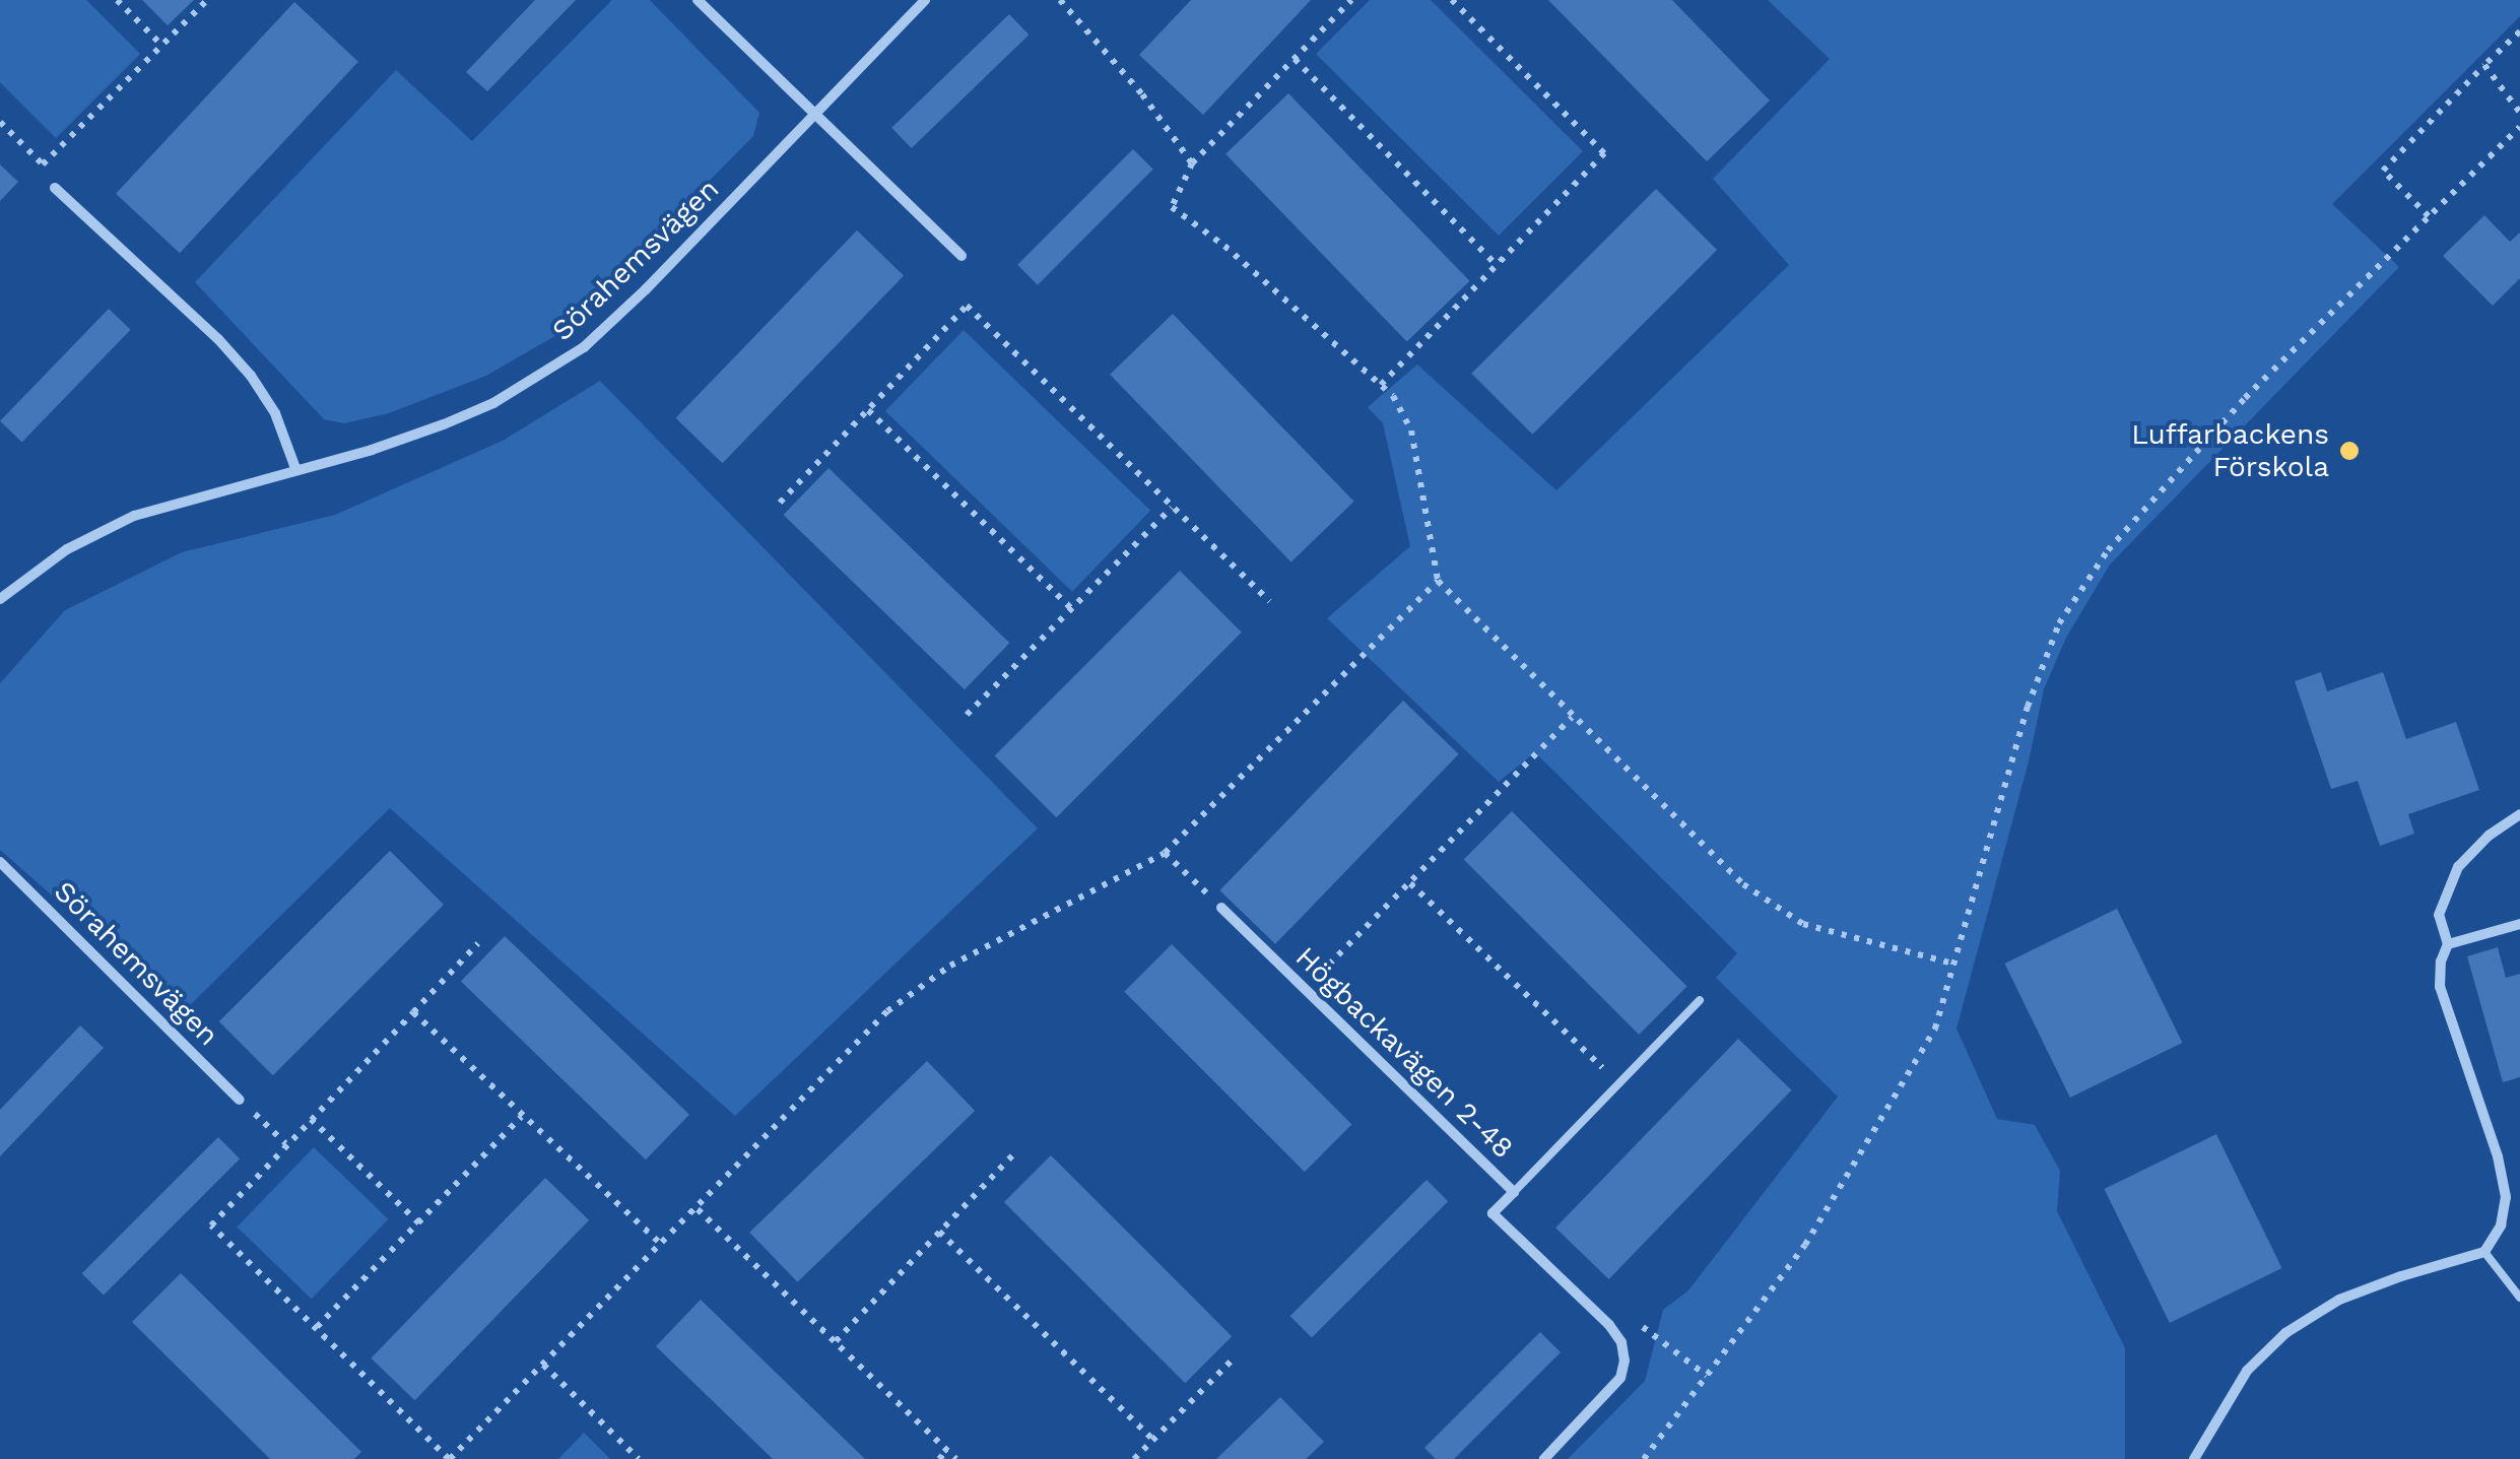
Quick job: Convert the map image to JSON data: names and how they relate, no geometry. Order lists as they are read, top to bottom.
{
  "streets": {
    "street": ["Sörahemsvägen", "Högbackavägen 2-48"]
  },
  "places": ["Luffarbackens Förskola"]
}
